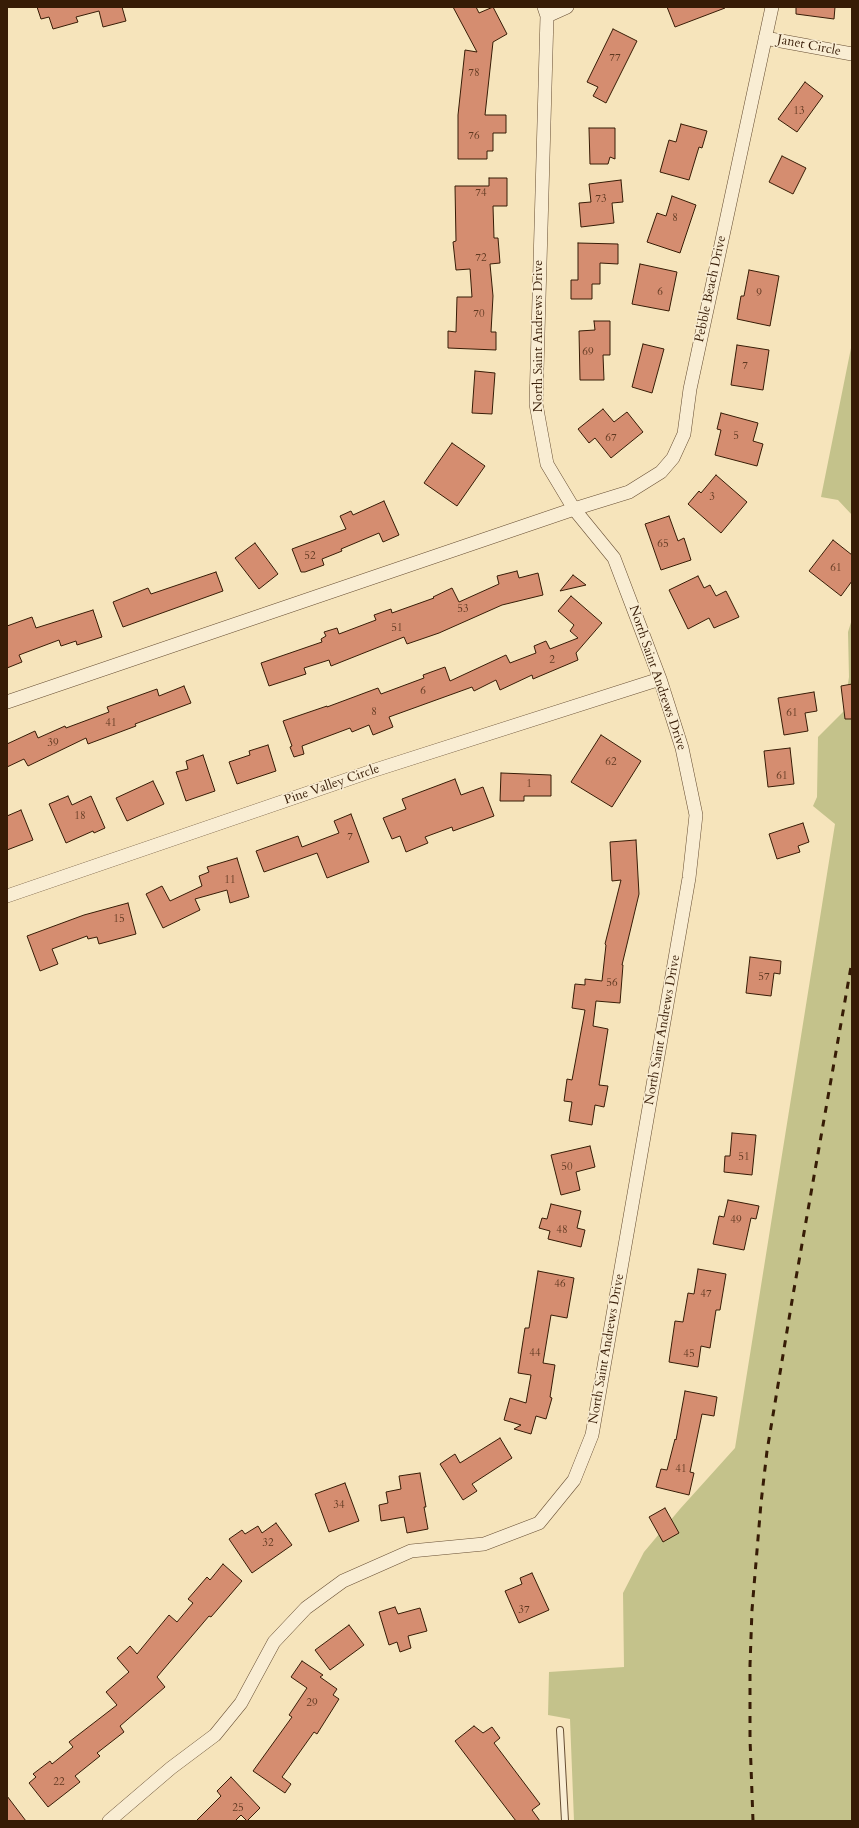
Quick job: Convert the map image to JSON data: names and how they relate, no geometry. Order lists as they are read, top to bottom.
{
  "streets": {
    "street": [
      "Janet Circle",
      "Pebble Beach Drive",
      "North Saint Andrews Drive",
      "Pine Valley Circle"
    ]
  },
  "crossings": [
    ["Janet Circle", "Pebble Beach Drive"],
    ["Pebble Beach Drive", "North Saint Andrews Drive"],
    ["North Saint Andrews Drive", "Pine Valley Circle"]
  ],
  "house_numbers": [
    "77",
    "78",
    "13",
    "76",
    "74",
    "73",
    "8",
    "72",
    "6",
    "9",
    "70",
    "69",
    "7",
    "5",
    "67",
    "3",
    "65",
    "52",
    "61",
    "53",
    "51",
    "2",
    "6",
    "8",
    "61",
    "41",
    "39",
    "62",
    "61",
    "1",
    "18",
    "7",
    "11",
    "15",
    "57",
    "56",
    "51",
    "50",
    "49",
    "48",
    "46",
    "47",
    "44",
    "45",
    "41",
    "34",
    "32",
    "37",
    "29",
    "22",
    "25"
  ]
}
